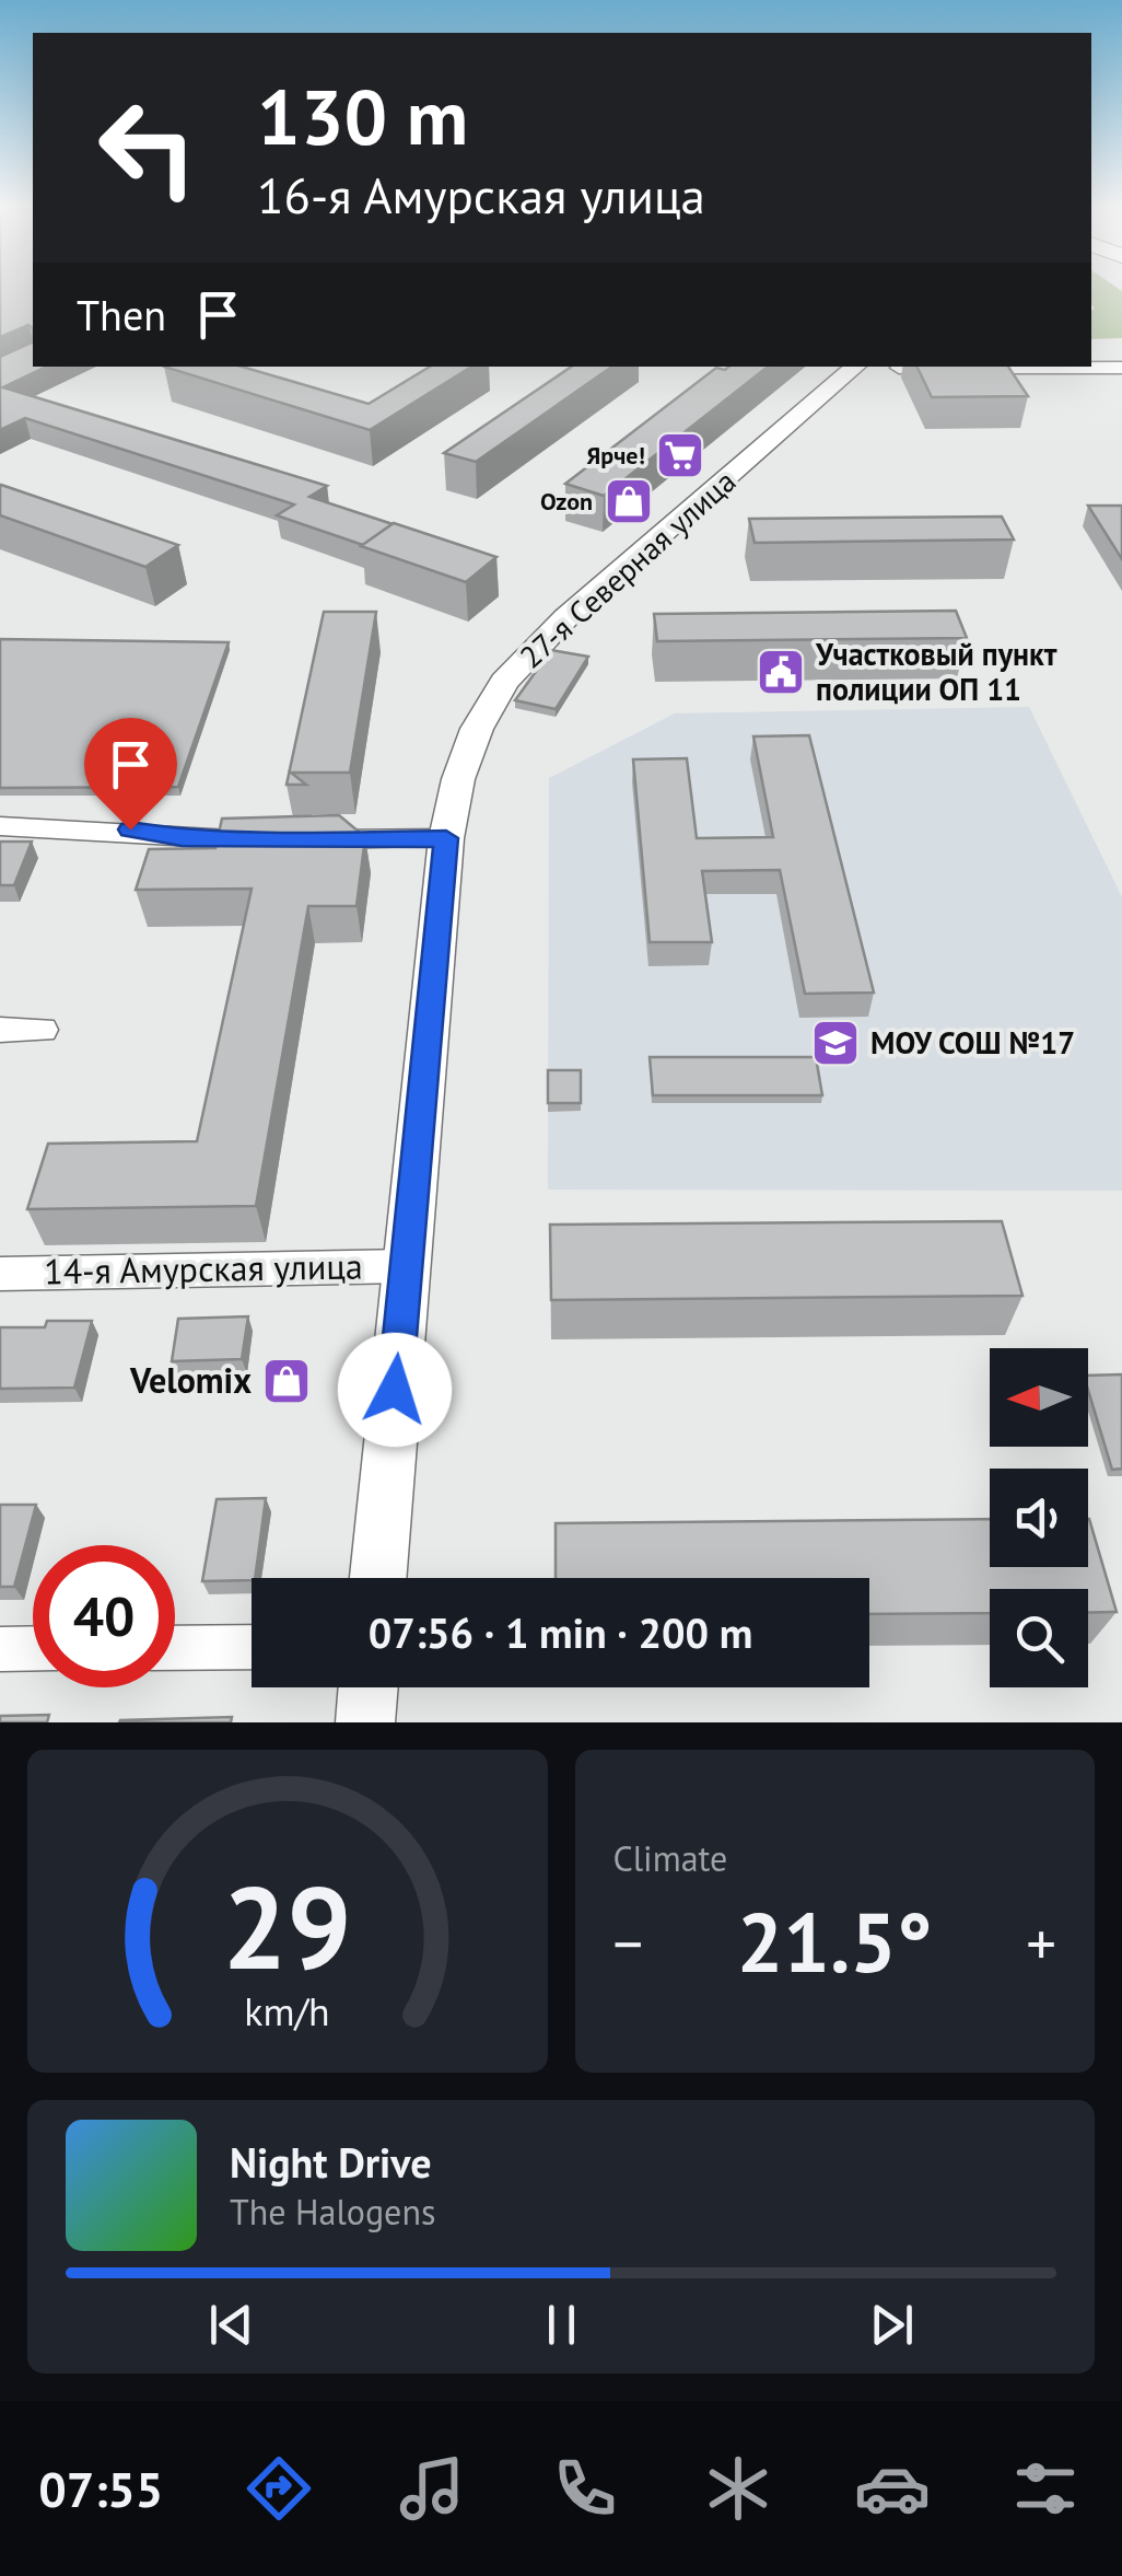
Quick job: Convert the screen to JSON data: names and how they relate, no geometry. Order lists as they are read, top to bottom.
{
  "streets": {
    "street": ["27-я Северная улица", "14-я Амурская улица"]
  },
  "crossings": [
    ["27-я Северная улица", "14-я Амурская улица"]
  ],
  "places": {
    "supermarket": ["Ярче!"],
    "shop": ["Ozon", "Velomix"],
    "public building": ["Участковый пункт полиции ОП 11"],
    "school or university": ["МОУ СОШ №17"]
  },
  "north": "left",
  "page": {
    "turn": ["130 m", "16-я Амурская улица"],
    "then": "Then",
    "limit": "40",
    "trip": "07:56 · 1 min · 200 m",
    "tile": "Climate",
    "heat": ["−", "21.5°", "+"],
    "song": ["Night Drive", "The Halogens"],
    "tabs": "07:55",
    "gauge": ["29", "km/h"]
  }
}
